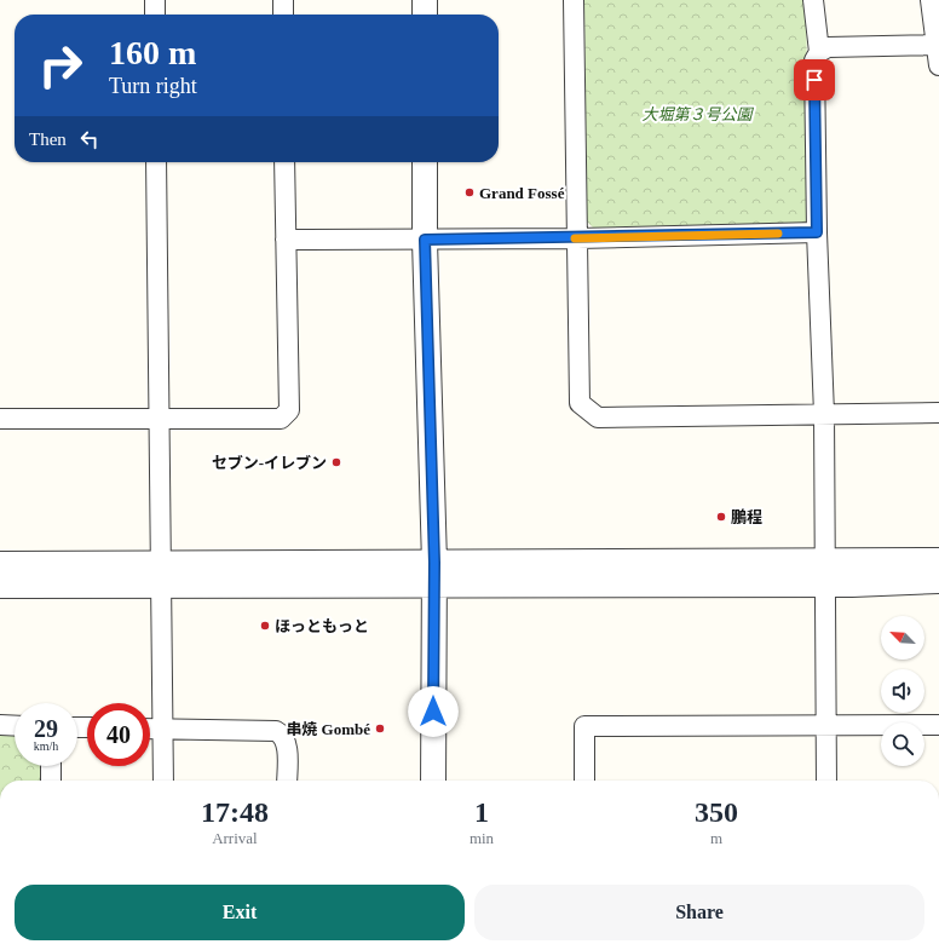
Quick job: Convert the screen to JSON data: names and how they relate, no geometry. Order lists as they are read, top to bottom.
{
  "parks": ["大堀第３号公園"],
  "places": [
    "Grand Fossé",
    "セブン-イレブン",
    "鵬程",
    "ほっともっと",
    "串焼 Gombé"
  ],
  "north": "top left",
  "page": {
    "turn": ["160 m", "Turn right"],
    "then": "Then",
    "speed": "29 km/h",
    "limit": "40",
    "eta": [
      "17:48",
      "Arrival",
      "1",
      "min",
      "350",
      "m"
    ],
    "buttons": ["Exit", "Share"]
  }
}
